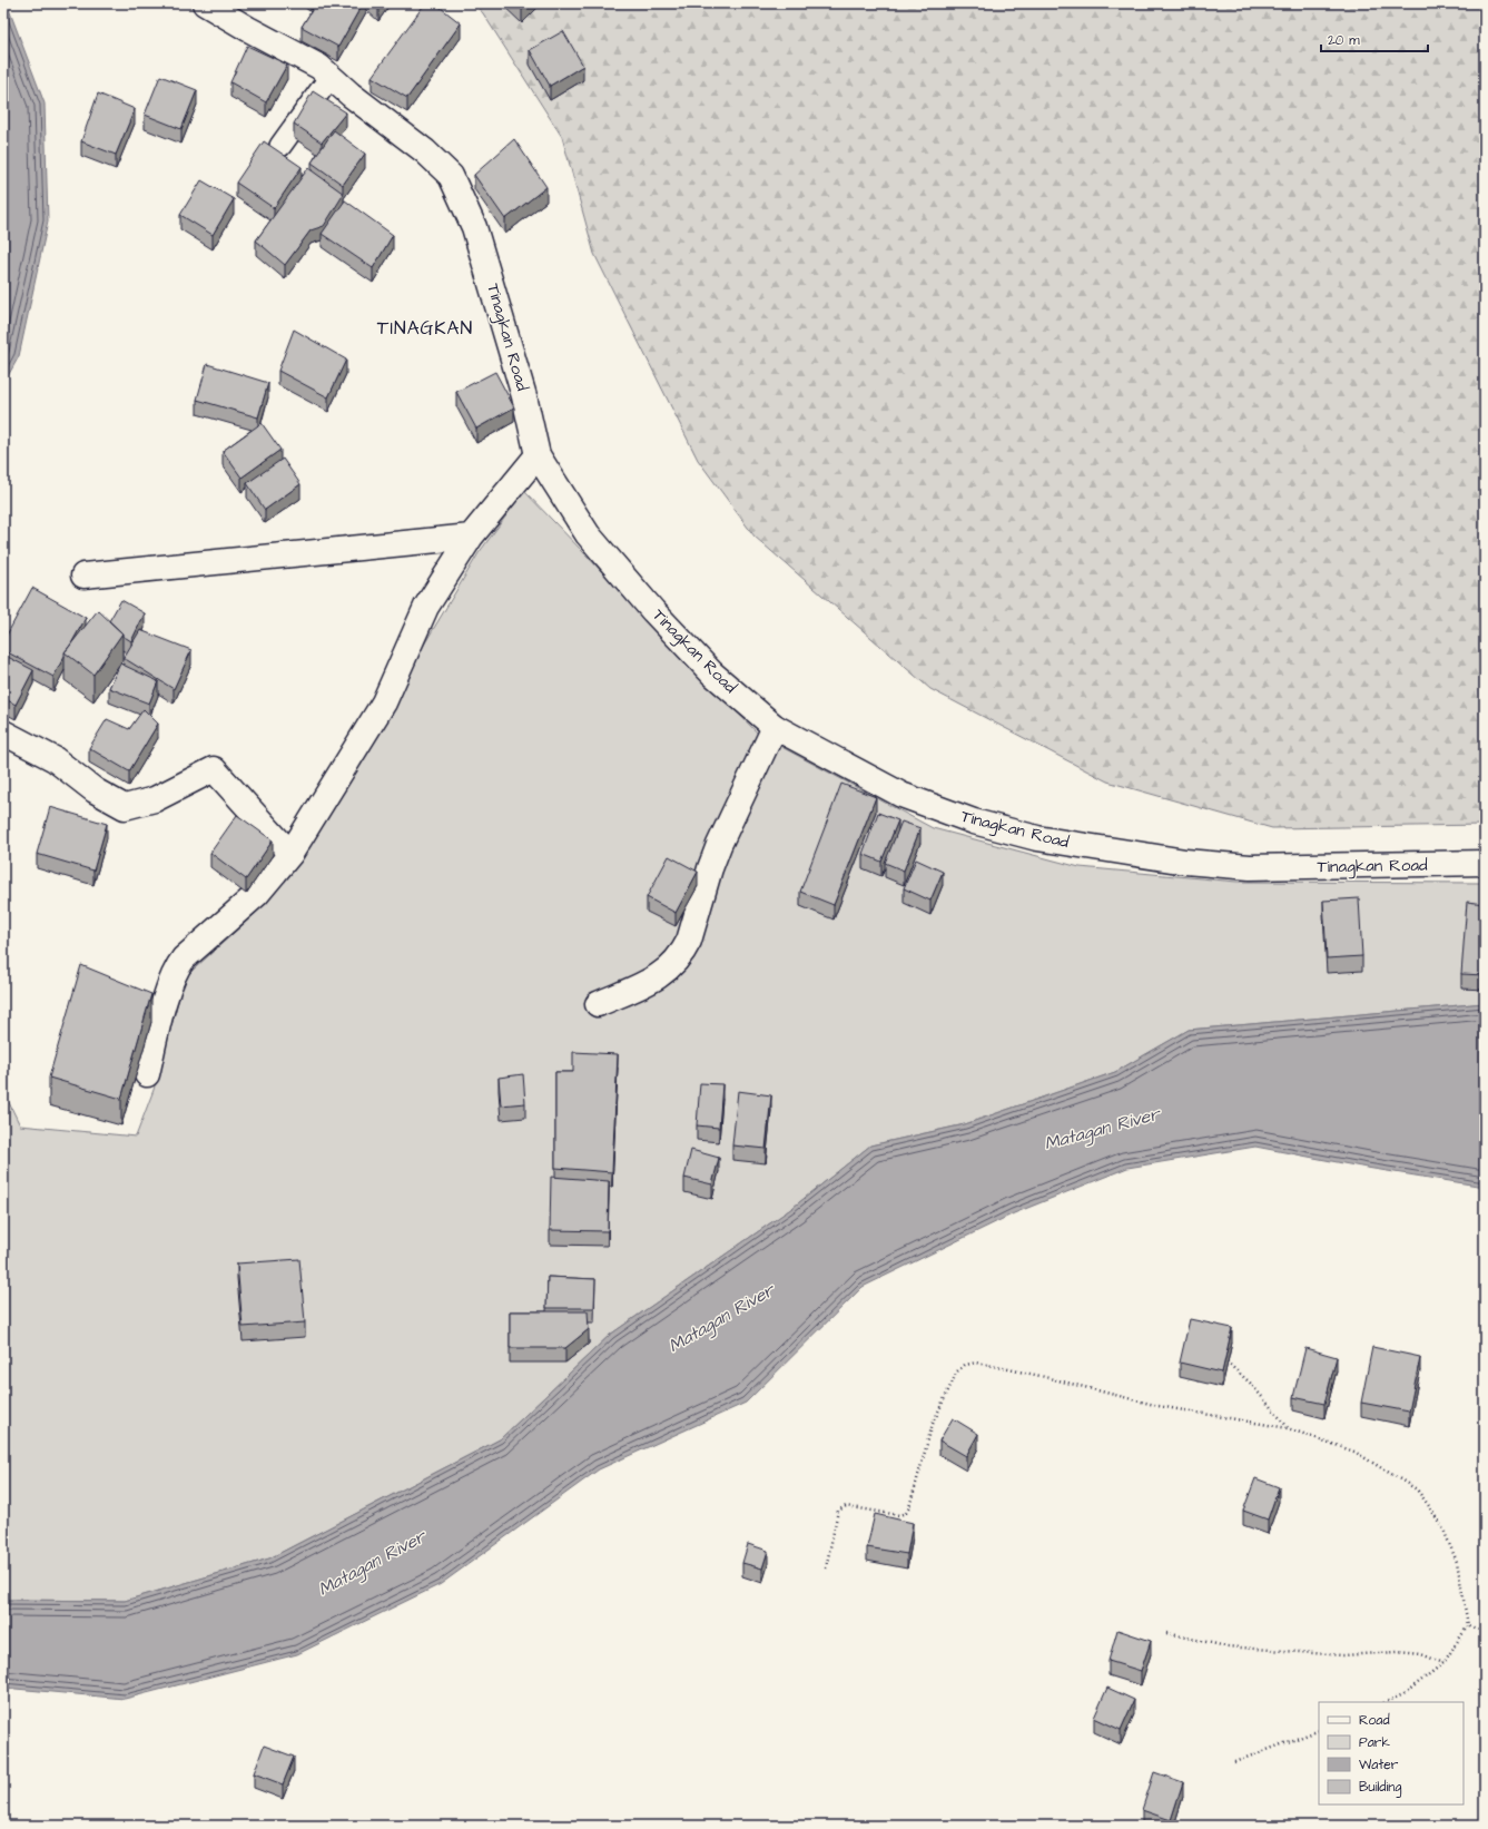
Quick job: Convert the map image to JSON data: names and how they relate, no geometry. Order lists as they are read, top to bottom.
{
  "streets": {
    "street": ["Tinagkan Road"]
  },
  "districts": ["TINAGKAN"],
  "water": ["Matagan River"],
  "legend": [
    "Road",
    "Park",
    "Water",
    "Building"
  ],
  "scale_bar": "20 m"
}
